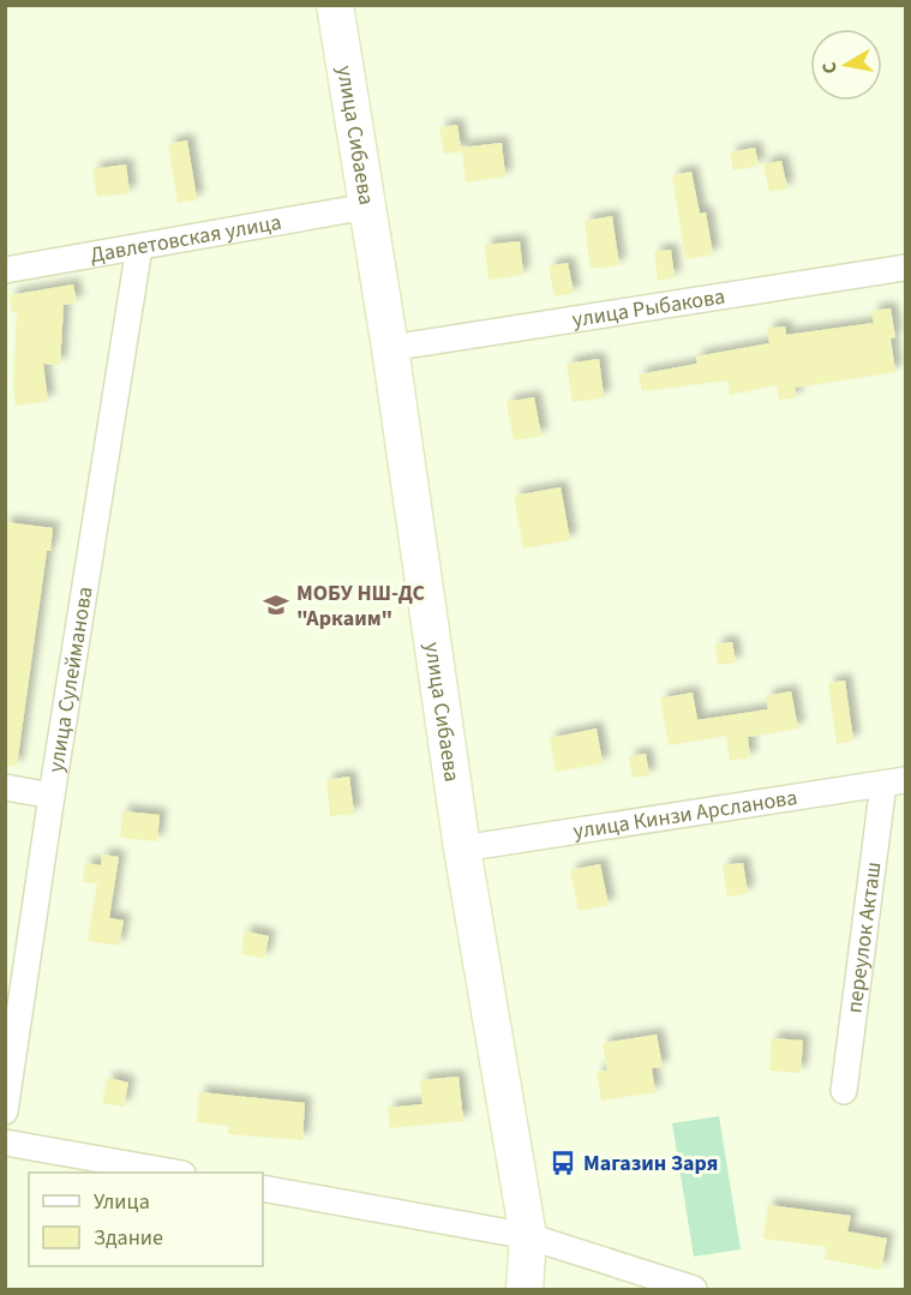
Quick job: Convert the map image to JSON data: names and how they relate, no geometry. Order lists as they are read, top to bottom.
{
  "streets": {
    "main road": ["улица Сибаева"],
    "street": [
      "Давлетовская улица",
      "улица Рыбакова",
      "улица Сулейманова",
      "улица Кинзи Арсланова",
      "переулок Акташ"
    ]
  },
  "crossings": [
    ["улица Сибаева", "Давлетовская улица"],
    ["улица Сибаева", "улица Рыбакова"],
    ["улица Сибаева", "улица Кинзи Арсланова"],
    ["Давлетовская улица", "улица Сулейманова"],
    ["улица Кинзи Арсланова", "переулок Акташ"]
  ],
  "places": {
    "school or university": ["МОБУ НШ-ДС \"Аркаим\""],
    "bus stop": ["Магазин Заря"]
  },
  "legend": ["Улица", "Здание"],
  "north": "left"
}
